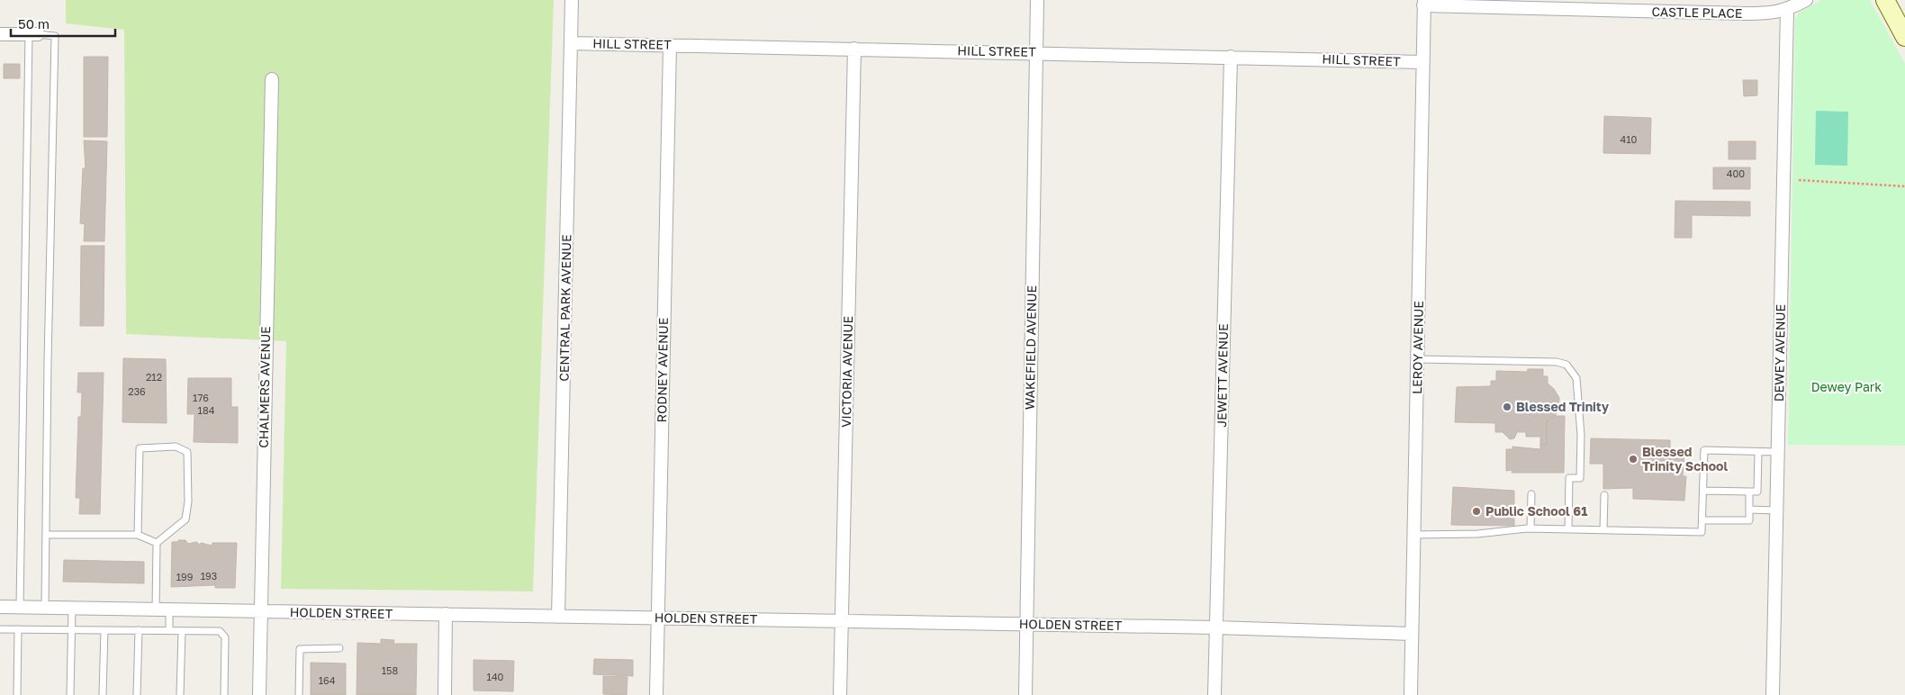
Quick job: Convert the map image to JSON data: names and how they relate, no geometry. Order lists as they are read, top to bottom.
{
  "streets": {
    "street": [
      "CASTLE PLACE",
      "HILL STREET",
      "CENTRAL PARK AVENUE",
      "WAKEFIELD AVENUE",
      "LEROY AVENUE",
      "DEWEY AVENUE",
      "RODNEY AVENUE",
      "VICTORIA AVENUE",
      "JEWETT AVENUE",
      "CHALMERS AVENUE",
      "HOLDEN STREET"
    ]
  },
  "crossings": [
    ["CASTLE PLACE", "LEROY AVENUE"],
    ["CASTLE PLACE", "DEWEY AVENUE"],
    ["HILL STREET", "CENTRAL PARK AVENUE"],
    ["HILL STREET", "WAKEFIELD AVENUE"],
    ["HILL STREET", "LEROY AVENUE"],
    ["HILL STREET", "RODNEY AVENUE"],
    ["HILL STREET", "VICTORIA AVENUE"],
    ["HILL STREET", "JEWETT AVENUE"],
    ["CENTRAL PARK AVENUE", "HOLDEN STREET"],
    ["WAKEFIELD AVENUE", "HOLDEN STREET"],
    ["LEROY AVENUE", "HOLDEN STREET"],
    ["RODNEY AVENUE", "HOLDEN STREET"],
    ["VICTORIA AVENUE", "HOLDEN STREET"],
    ["JEWETT AVENUE", "HOLDEN STREET"],
    ["CHALMERS AVENUE", "HOLDEN STREET"]
  ],
  "parks": ["Dewey Park"],
  "places": ["Blessed Trinity", "Blessed Trinity School", "Public School 61"],
  "house_numbers": [
    "410",
    "400",
    "212",
    "236",
    "176",
    "184",
    "193",
    "199",
    "158",
    "140",
    "164"
  ],
  "scale_bar": "50 m"
}
